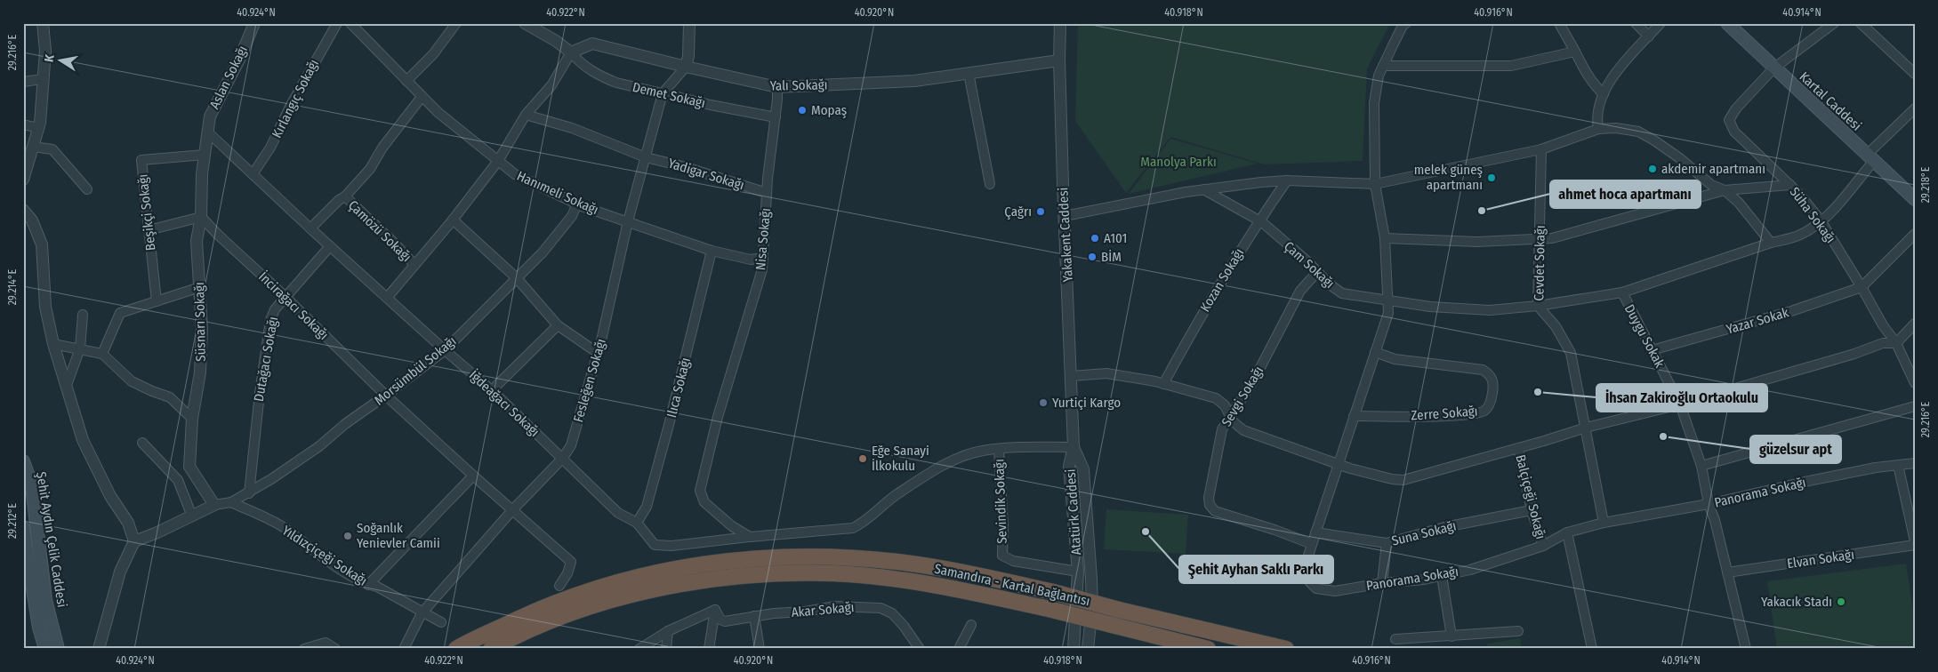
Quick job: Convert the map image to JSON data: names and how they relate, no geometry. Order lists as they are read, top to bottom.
{
  "streets": {
    "highway": ["Samandıra - Kartal Bağlantısı"],
    "main road": ["Kartal Caddesi", "Şehit Aydın Çelik Caddesi"],
    "street": [
      "Aslan Sokağı",
      "Yalı Sokağı",
      "Demet Sokağı",
      "Kırlangıç Sokağı",
      "Yadigar Sokağı",
      "Hanımeli Sokağı",
      "Beşikçi Sokağı",
      "Süha Sokağı",
      "Çamözü Sokağı",
      "Yakakent Caddesi",
      "Nisa Sokağı",
      "Cevdet Sokağı",
      "Çam Sokağı",
      "Kozan Sokağı",
      "İncirağacı Sokağı",
      "Yazar Sokak",
      "Süsnarı Sokağı",
      "Duygu Sokak",
      "Dutağacı Sokağı",
      "Morsümbül Sokağı",
      "Fesleğen Sokağı",
      "Ilıca Sokağı",
      "Sevgi Sokağı",
      "İğdeağacı Sokağı",
      "Zerre Sokağı",
      "Panorama Sokağı",
      "Balçiçeği Sokağı",
      "Sevindik Sokağı",
      "Atatürk Caddesi",
      "Suna Sokağı",
      "Yıldızçiçeği Sokağı",
      "Elvan Sokağı",
      "Akar Sokağı"
    ]
  },
  "crossings": [
    ["Aslan Sokağı", "Süsnarı Sokağı"],
    ["Aslan Sokağı", "İğdeağacı Sokağı"],
    ["Yalı Sokağı", "Demet Sokağı"],
    ["Yalı Sokağı", "Yakakent Caddesi"],
    ["Yalı Sokağı", "Nisa Sokağı"],
    ["Yalı Sokağı", "Fesleğen Sokağı"],
    ["Demet Sokağı", "Nisa Sokağı"],
    ["Demet Sokağı", "Fesleğen Sokağı"],
    ["Kırlangıç Sokağı", "İğdeağacı Sokağı"],
    ["Kartal Caddesi", "Süha Sokağı"],
    ["Kartal Caddesi", "Çam Sokağı"],
    ["Yadigar Sokağı", "Nisa Sokağı"],
    ["Yadigar Sokağı", "Fesleğen Sokağı"],
    ["Hanımeli Sokağı", "Nisa Sokağı"],
    ["Hanımeli Sokağı", "Morsümbül Sokağı"],
    ["Hanımeli Sokağı", "Fesleğen Sokağı"],
    ["Hanımeli Sokağı", "Ilıca Sokağı"],
    ["Beşikçi Sokağı", "Süsnarı Sokağı"],
    ["Süha Sokağı", "Çam Sokağı"],
    ["Süha Sokağı", "Yazar Sokak"],
    ["Yakakent Caddesi", "Atatürk Caddesi"],
    ["Cevdet Sokağı", "Çam Sokağı"],
    ["Cevdet Sokağı", "Panorama Sokağı"],
    ["Çam Sokağı", "Kozan Sokağı"],
    ["Çam Sokağı", "Duygu Sokak"],
    ["Çam Sokağı", "Sevgi Sokağı"],
    ["Çam Sokağı", "Panorama Sokağı"],
    ["İncirağacı Sokağı", "Süsnarı Sokağı"],
    ["İncirağacı Sokağı", "Dutağacı Sokağı"],
    ["İncirağacı Sokağı", "Morsümbül Sokağı"],
    ["İncirağacı Sokağı", "Fesleğen Sokağı"],
    ["Yazar Sokak", "Duygu Sokak"],
    ["Süsnarı Sokağı", "Morsümbül Sokağı"],
    ["Süsnarı Sokağı", "İğdeağacı Sokağı"],
    ["Duygu Sokak", "Panorama Sokağı"],
    ["Duygu Sokak", "Elvan Sokağı"],
    ["Dutağacı Sokağı", "Morsümbül Sokağı"],
    ["Dutağacı Sokağı", "İğdeağacı Sokağı"],
    ["Morsümbül Sokağı", "İğdeağacı Sokağı"],
    ["Morsümbül Sokağı", "Yıldızçiçeği Sokağı"],
    ["Fesleğen Sokağı", "İğdeağacı Sokağı"],
    ["Fesleğen Sokağı", "Yıldızçiçeği Sokağı"],
    ["Ilıca Sokağı", "İğdeağacı Sokağı"],
    ["Sevgi Sokağı", "Panorama Sokağı"],
    ["Zerre Sokağı", "Panorama Sokağı"],
    ["Panorama Sokağı", "Balçiçeği Sokağı"],
    ["Panorama Sokağı", "Suna Sokağı"],
    ["Balçiçeği Sokağı", "Suna Sokağı"],
    ["Sevindik Sokağı", "Atatürk Caddesi"]
  ],
  "parks": ["Manolya Parkı"],
  "places": [
    "Mopaş",
    "akdemir apartmanı",
    "melek güneş apartmanı",
    "ahmet hoca apartmanı",
    "Çağrı",
    "A101",
    "BİM",
    "İhsan Zakiroğlu Ortaokulu",
    "Yurtiçi Kargo",
    "güzelsur apt",
    "Eğe Sanayi İlkokulu",
    "Şehit Ayhan Saklı Parkı",
    "Soğanlık Yenievler Camii",
    "Yakacık Stadı"
  ],
  "north": "left",
  "coordinates": [
    "40.924°N",
    "40.922°N",
    "40.920°N",
    "40.918°N",
    "40.916°N",
    "40.914°N",
    "29.216°E",
    "29.218°E",
    "29.214°E",
    "29.212°E"
  ]
}
